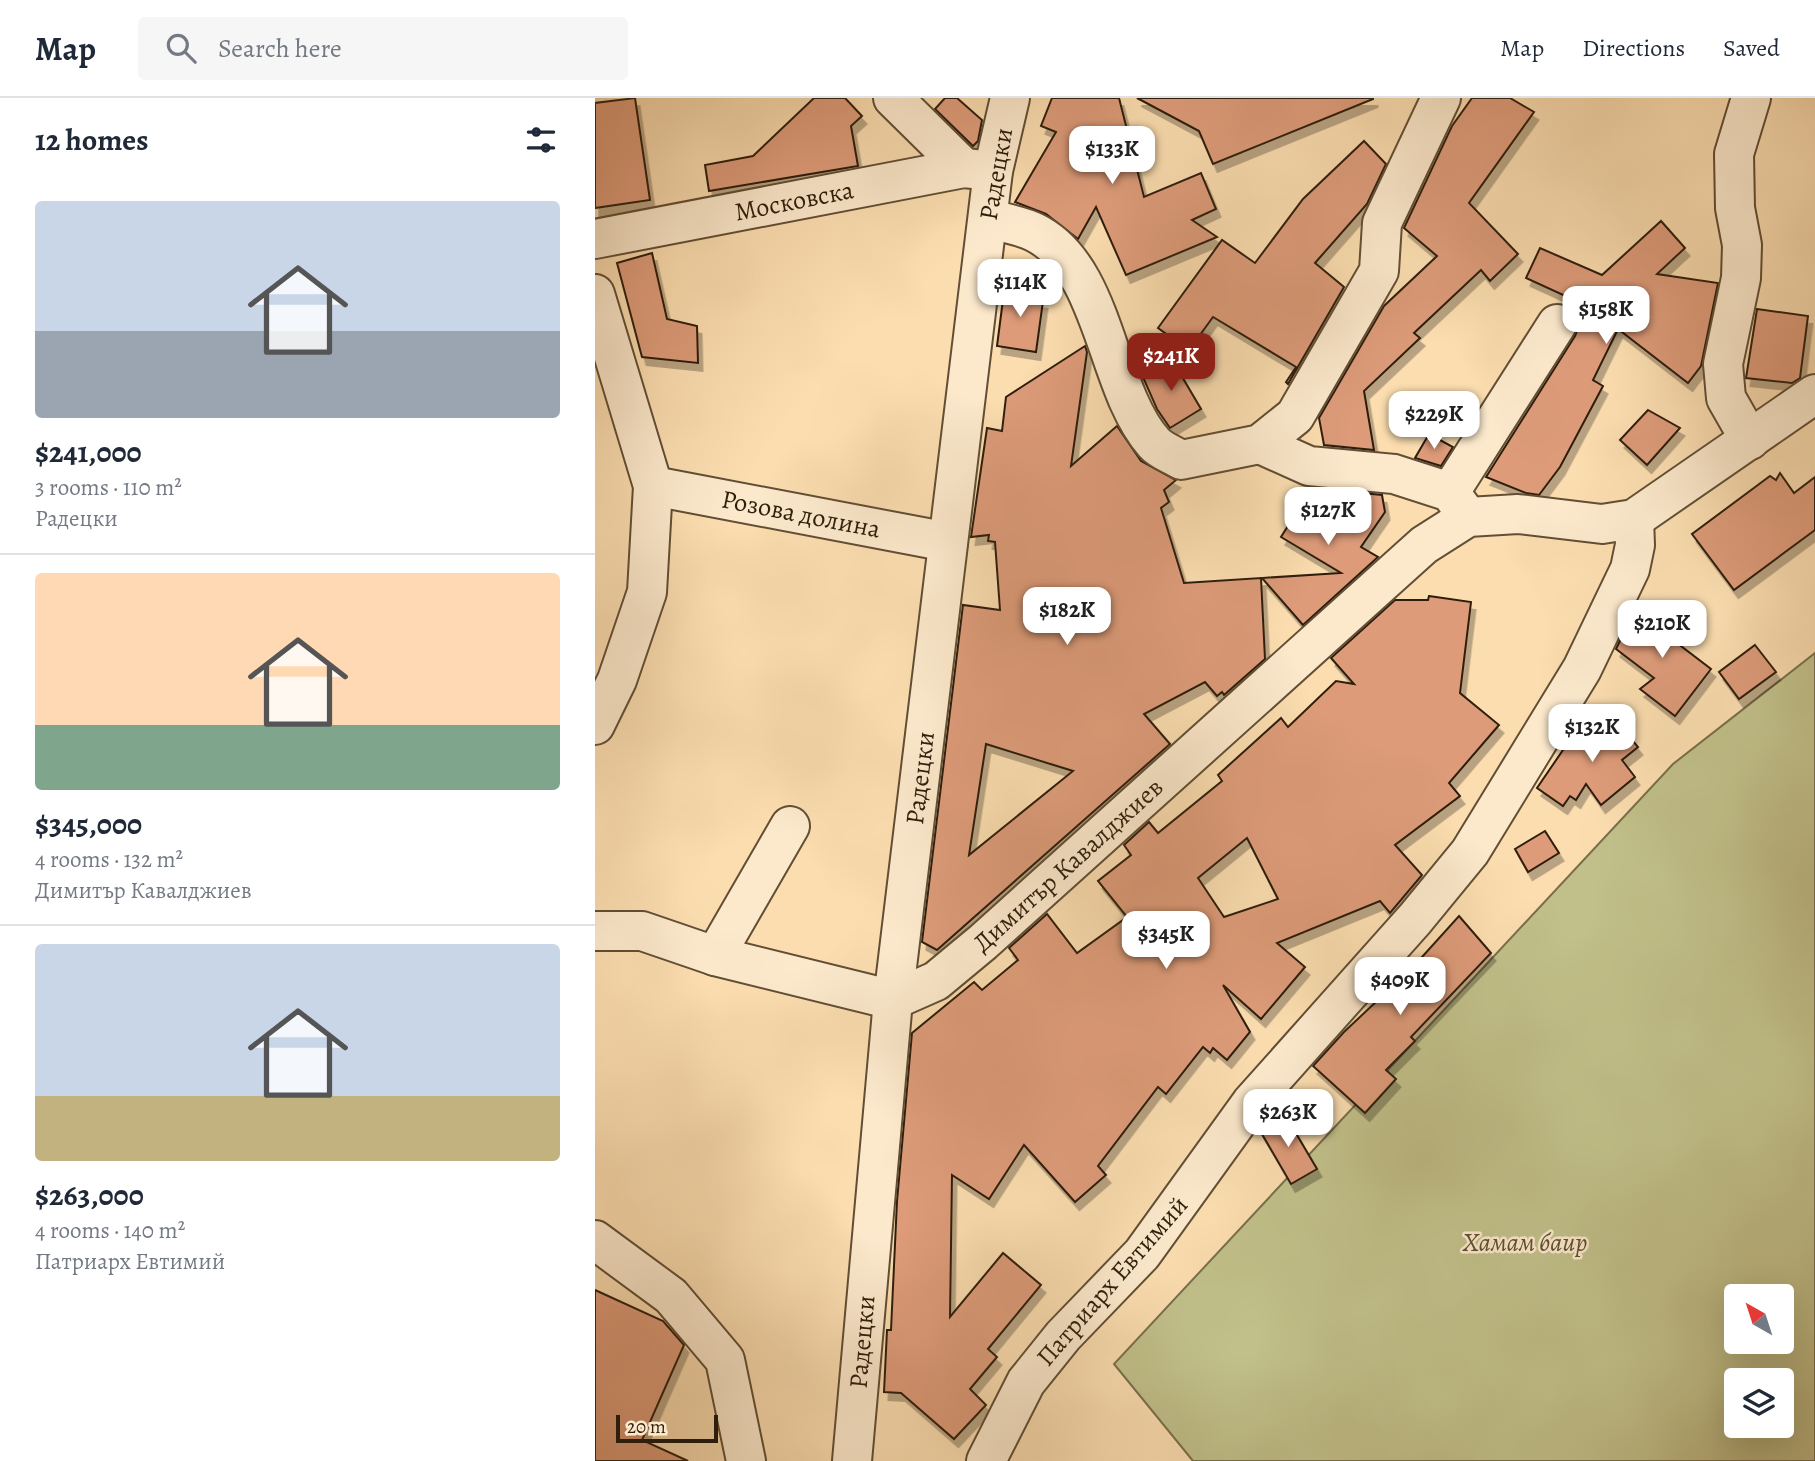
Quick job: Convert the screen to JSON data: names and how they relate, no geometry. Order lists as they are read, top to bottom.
{
  "streets": {
    "street": [
      "Радецки",
      "Московска",
      "Розова долина",
      "Димитър Кавалджиев",
      "Патриарх Евтимий"
    ]
  },
  "crossings": [
    ["Радецки", "Московска"],
    ["Радецки", "Розова долина"],
    ["Радецки", "Димитър Кавалджиев"]
  ],
  "parks": ["Хамам баир"],
  "scale_bar": "20 m",
  "north": "top left",
  "page": {
    "header": "Map",
    "search": "Search here",
    "nav": ["Map", "Directions", "Saved"],
    "heading": "12 homes",
    "price": [
      "$133K",
      "$114K",
      "$158K",
      "$241K",
      "$229K",
      "$127K",
      "$182K",
      "$210K",
      "$132K",
      "$345K",
      "$409K",
      "$263K"
    ],
    "list": [
      {
        "name": "$241,000",
        "note": "3 rooms · 110 m² · Радецки"
      },
      {
        "name": "$345,000",
        "note": "4 rooms · 132 m² · Димитър Кавалджиев"
      },
      {
        "name": "$263,000",
        "note": "4 rooms · 140 m² · Патриарх Евтимий"
      }
    ],
    "scale": "20 m"
  }
}
